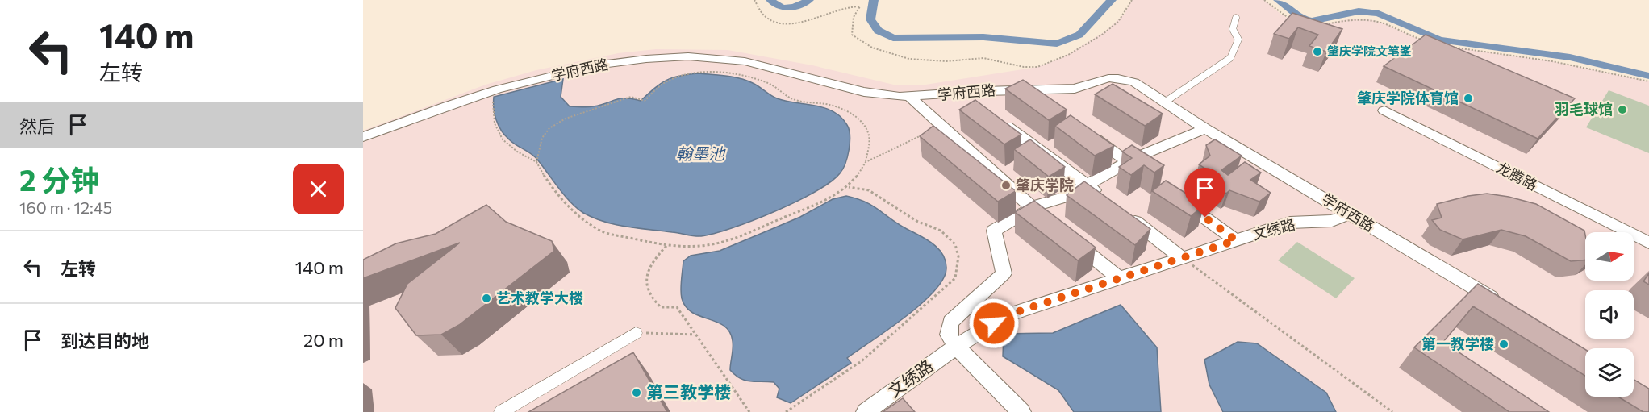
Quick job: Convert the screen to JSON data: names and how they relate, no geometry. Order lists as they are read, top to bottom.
{
  "streets": {
    "street": ["学府西路", "龙腾路", "文绣路"]
  },
  "crossings": [
    ["学府西路", "文绣路"]
  ],
  "water": ["翰墨池"],
  "places": [
    "肇庆学院文笔峯",
    "肇庆学院体育馆",
    "羽毛球馆",
    "肇庆学院",
    "艺术教学大楼",
    "第一教学楼",
    "第三教学楼"
  ],
  "north": "right",
  "page": {
    "turn": ["140 m", "左转"],
    "then": "然后",
    "heading": ["2 分钟", "160 m · 12:45"],
    "list": [
      {
        "name": "左转",
        "value": "140 m"
      },
      {
        "name": "到达目的地",
        "value": "20 m"
      }
    ]
  }
}
